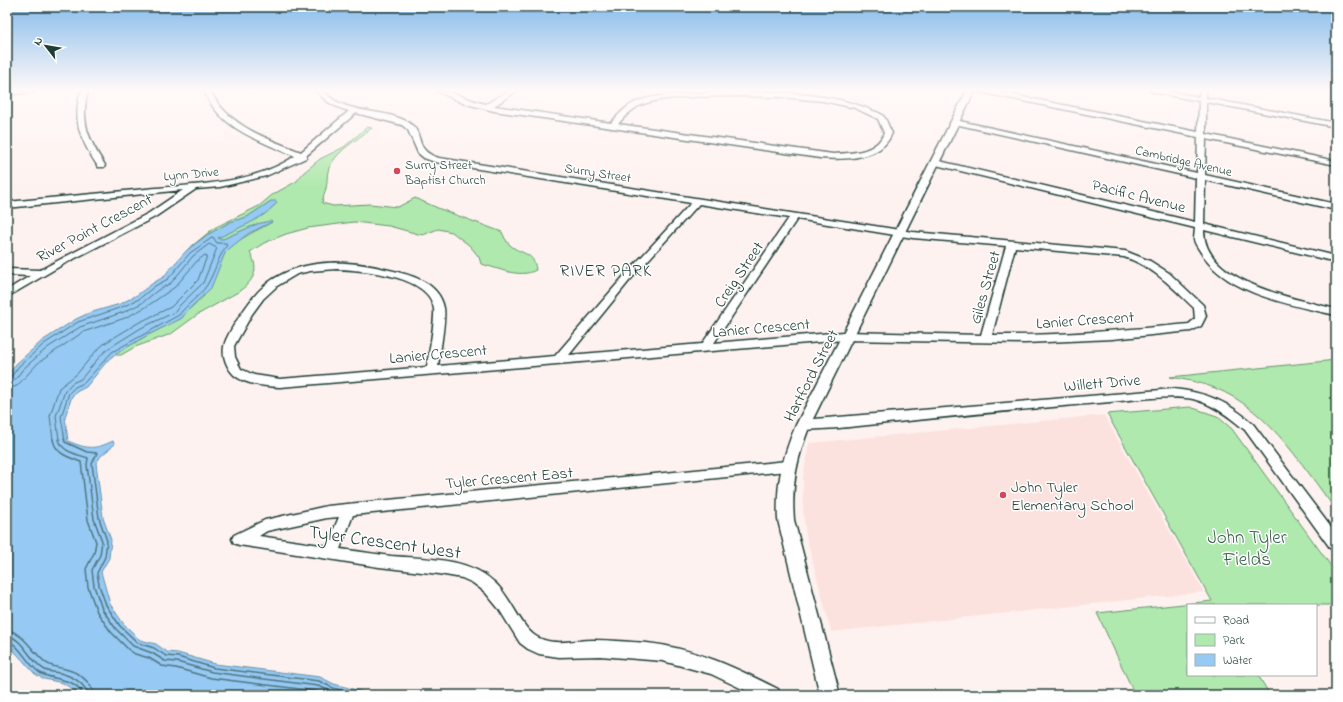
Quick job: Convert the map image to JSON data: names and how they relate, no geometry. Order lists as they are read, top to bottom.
{
  "streets": {
    "street": [
      "Cambridge Avenue",
      "Surry Street",
      "Lynn Drive",
      "Pacific Avenue",
      "River Point Crescent",
      "Creig Street",
      "Giles Street",
      "Lanier Crescent",
      "Hartford Street",
      "Willett Drive",
      "Tyler Crescent East",
      "Tyler Crescent West"
    ]
  },
  "crossings": [
    ["Surry Street", "Creig Street"],
    ["Surry Street", "Lanier Crescent"],
    ["Surry Street", "Hartford Street"],
    ["Lynn Drive", "River Point Crescent"],
    ["Pacific Avenue", "Hartford Street"],
    ["Creig Street", "Lanier Crescent"],
    ["Giles Street", "Lanier Crescent"],
    ["Lanier Crescent", "Hartford Street"],
    ["Hartford Street", "Willett Drive"],
    ["Hartford Street", "Tyler Crescent East"],
    ["Tyler Crescent East", "Tyler Crescent West"]
  ],
  "districts": ["RIVER PARK"],
  "parks": ["John Tyler Fields"],
  "places": ["Surry Street Baptist Church", "John Tyler Elementary School"],
  "legend": ["Road", "Park", "Water"],
  "north": "top left"
}
